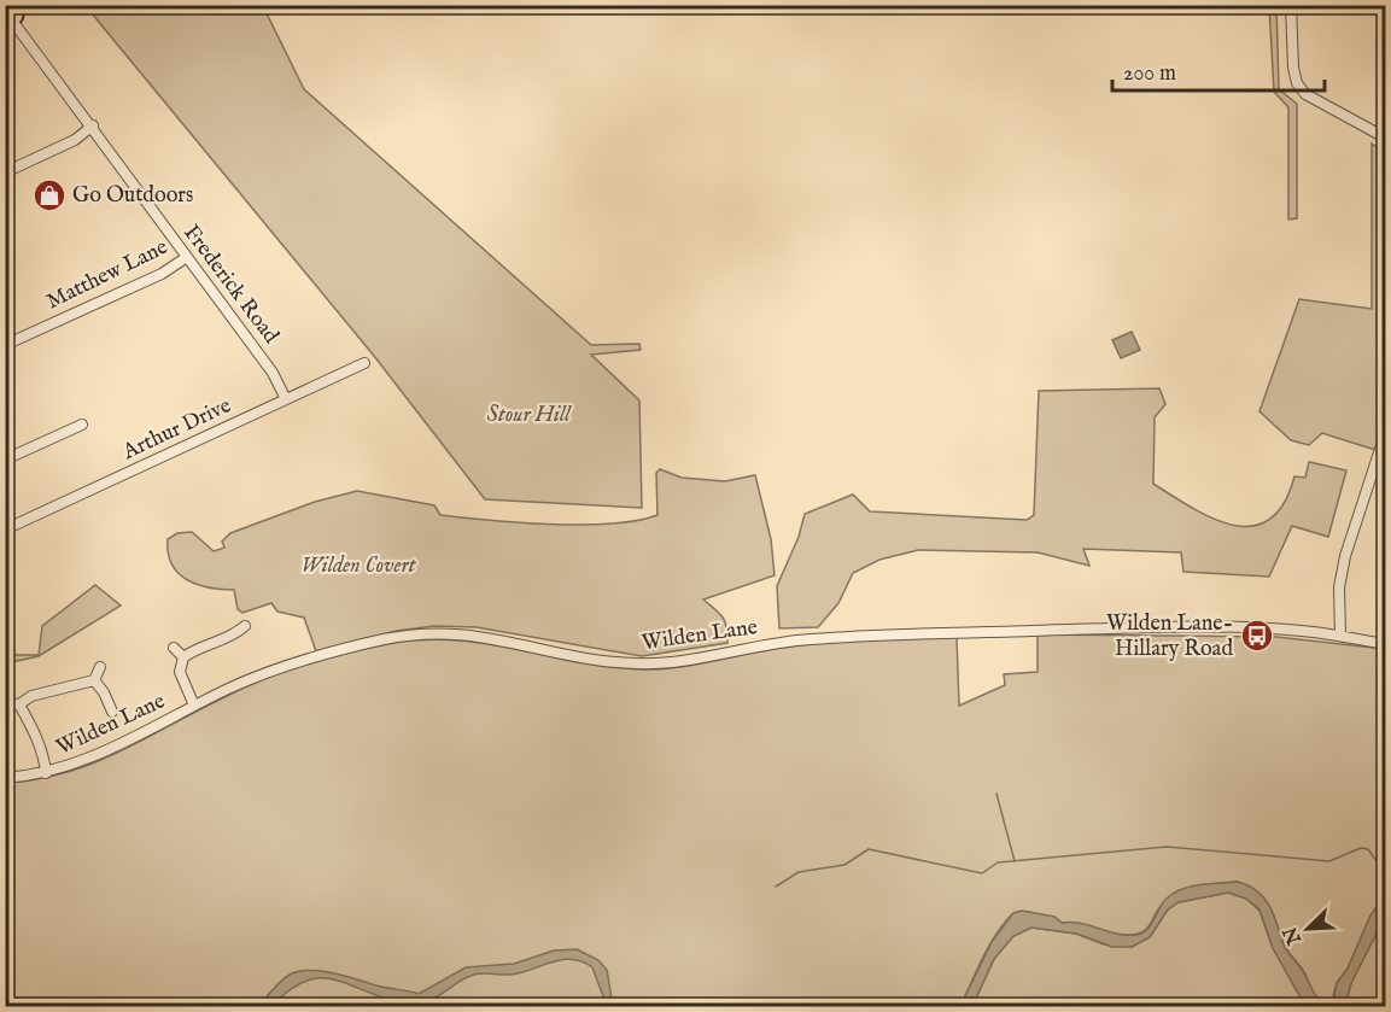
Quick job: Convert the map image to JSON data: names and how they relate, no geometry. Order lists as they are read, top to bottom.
{
  "streets": {
    "street": [
      "Matthew Lane",
      "Frederick Road",
      "Arthur Drive",
      "Wilden Lane"
    ]
  },
  "crossings": [
    ["Matthew Lane", "Frederick Road"],
    ["Frederick Road", "Arthur Drive"]
  ],
  "parks": ["Stour Hill", "Wilden Covert"],
  "places": {
    "shop": ["Go Outdoors"],
    "bus stop": ["Wilden Lane- Hillary Road"]
  },
  "scale_bar": "200 m",
  "north": "bottom left"
}
